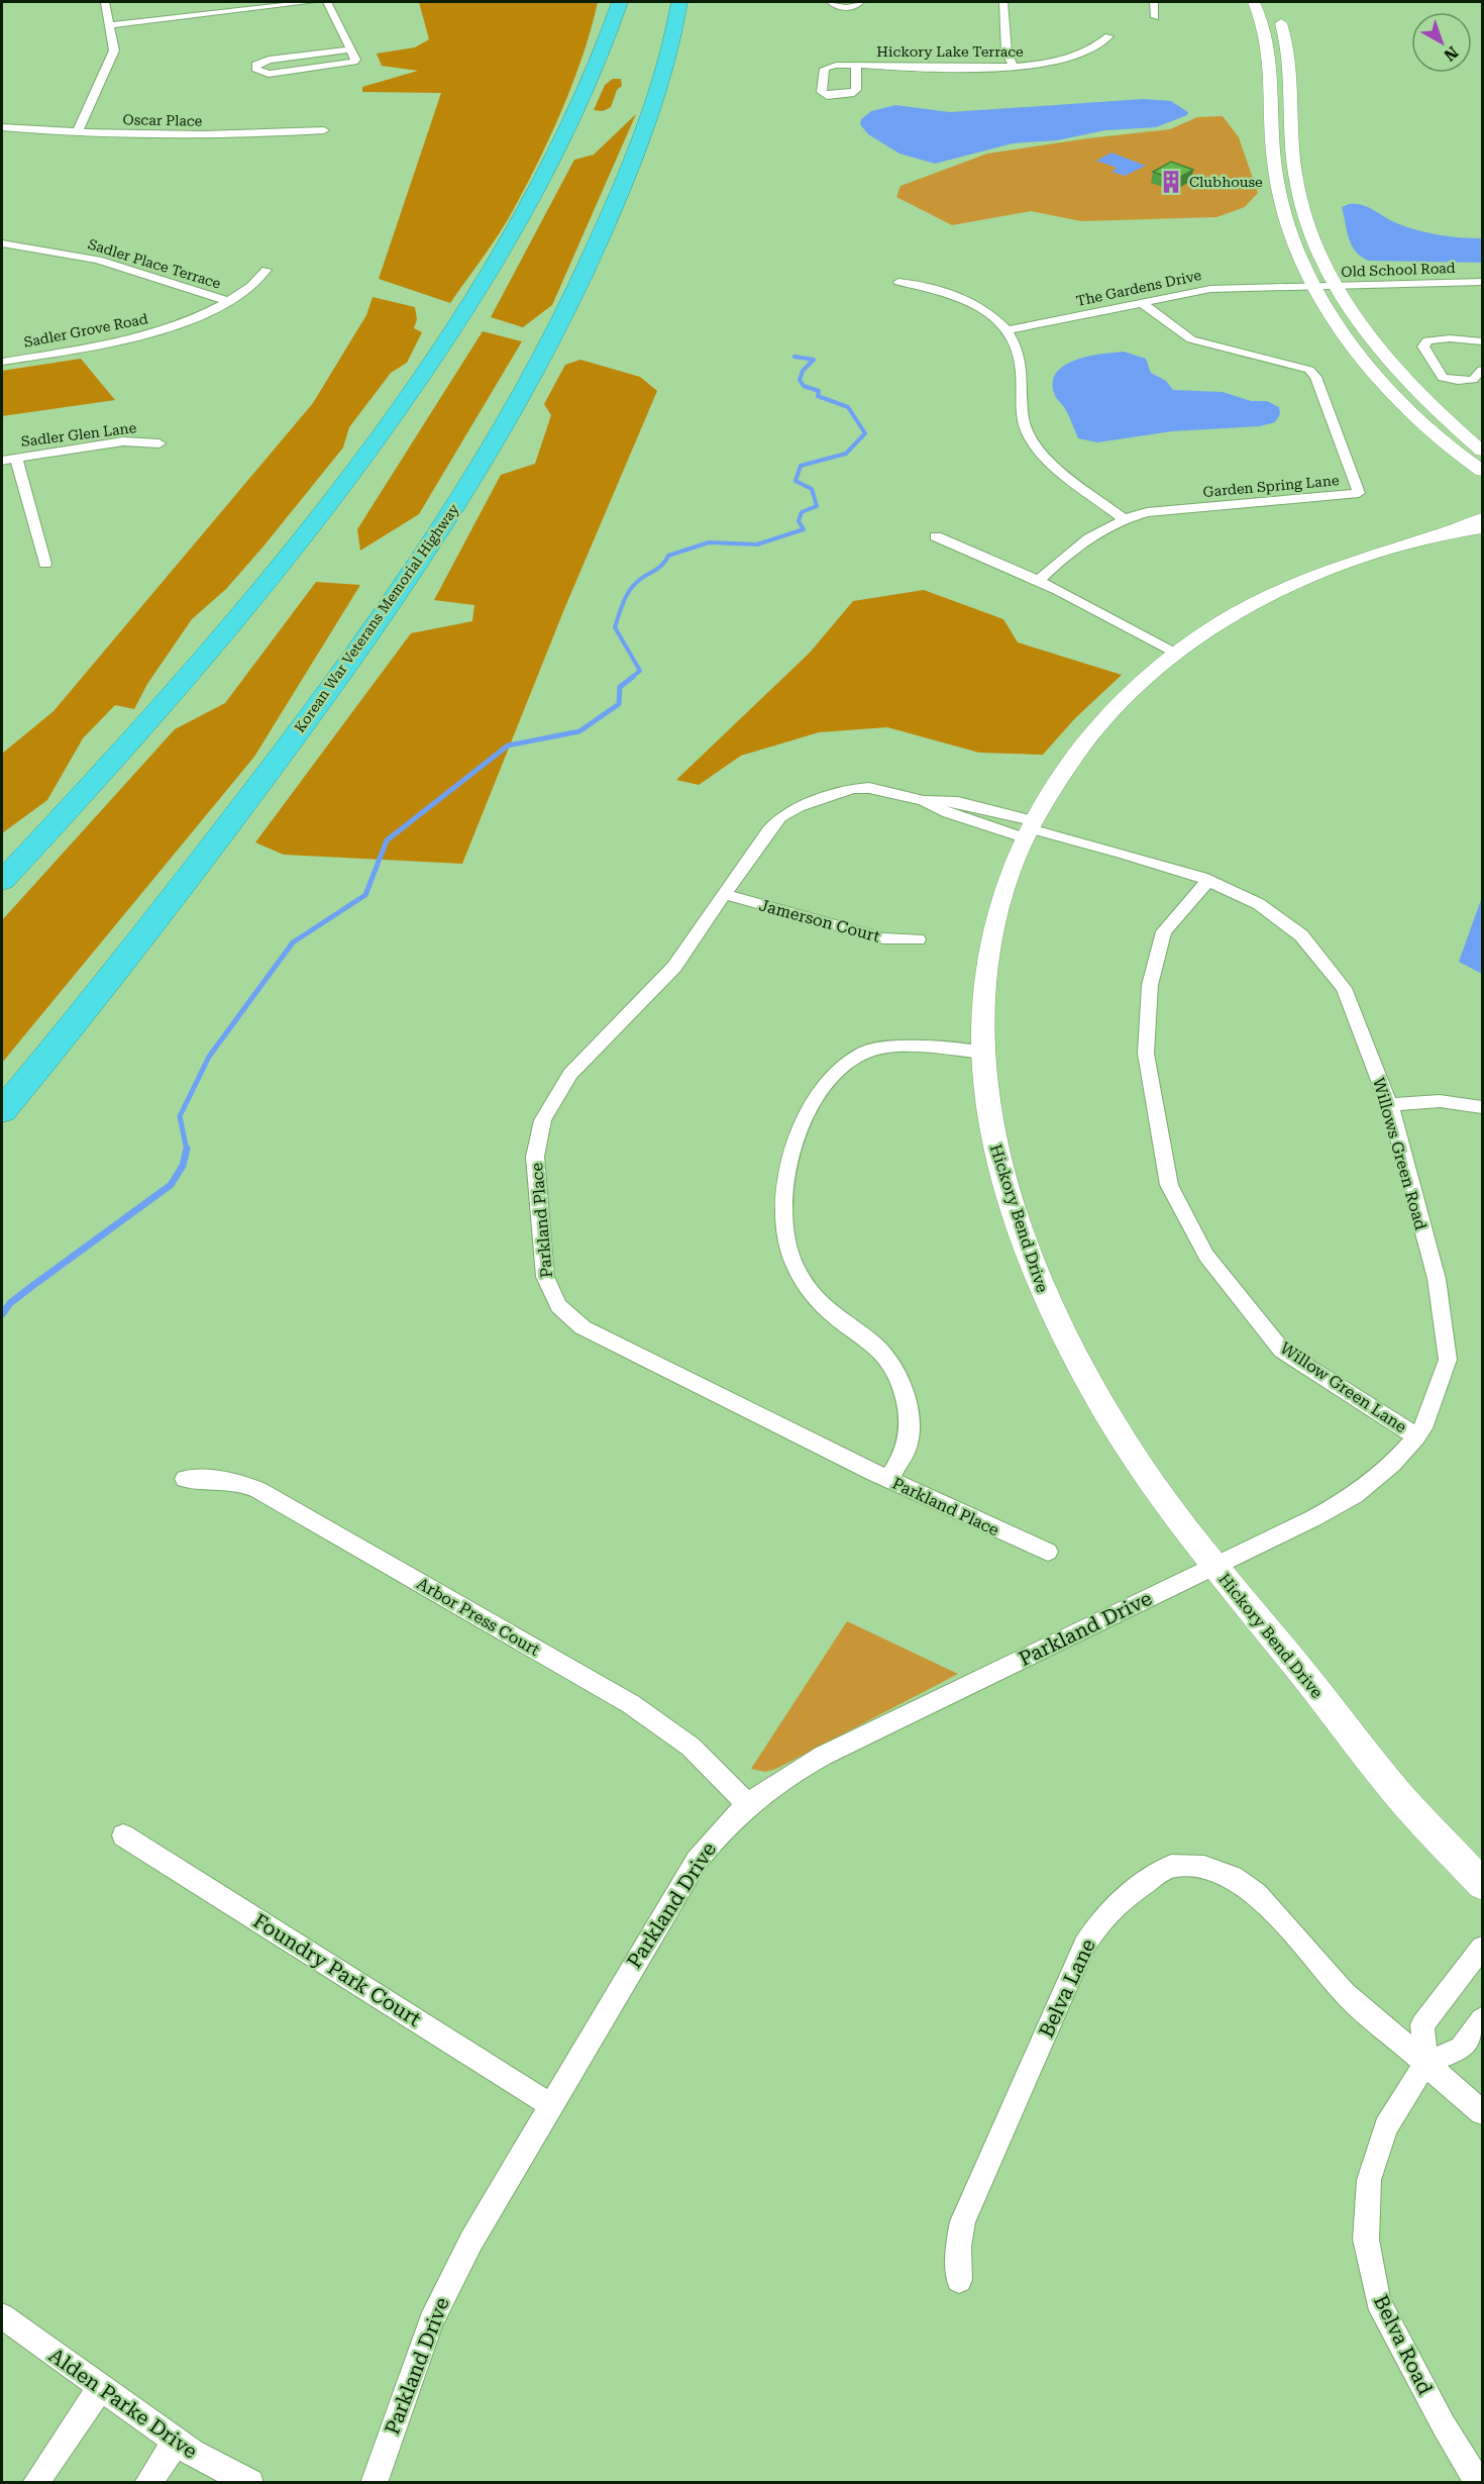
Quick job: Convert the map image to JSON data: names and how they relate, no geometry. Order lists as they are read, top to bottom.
{
  "streets": {
    "highway": ["Korean War Veterans Memorial Highway"],
    "street": [
      "Hickory Lake Terrace",
      "Oscar Place",
      "Sadler Place Terrace",
      "Old School Road",
      "The Gardens Drive",
      "Sadler Grove Road",
      "Sadler Glen Lane",
      "Garden Spring Lane",
      "Jamerson Court",
      "Willows Green Road",
      "Hickory Bend Drive",
      "Parkland Place",
      "Willow Green Lane",
      "Arbor Press Court",
      "Parkland Drive",
      "Foundry Park Court",
      "Belva Lane",
      "Belva Road",
      "Alden Parke Drive"
    ]
  },
  "crossings": [
    ["Sadler Place Terrace", "Sadler Grove Road"],
    ["Old School Road", "The Gardens Drive"],
    ["The Gardens Drive", "Garden Spring Lane"],
    ["Jamerson Court", "Parkland Place"],
    ["Willows Green Road", "Hickory Bend Drive"],
    ["Willows Green Road", "Parkland Place"],
    ["Willows Green Road", "Willow Green Lane"],
    ["Willows Green Road", "Parkland Drive"],
    ["Hickory Bend Drive", "Parkland Place"],
    ["Hickory Bend Drive", "Parkland Drive"],
    ["Arbor Press Court", "Parkland Drive"],
    ["Parkland Drive", "Foundry Park Court"],
    ["Belva Lane", "Belva Road"]
  ],
  "places": {
    "building": ["Clubhouse"]
  },
  "north": "bottom right"
}
